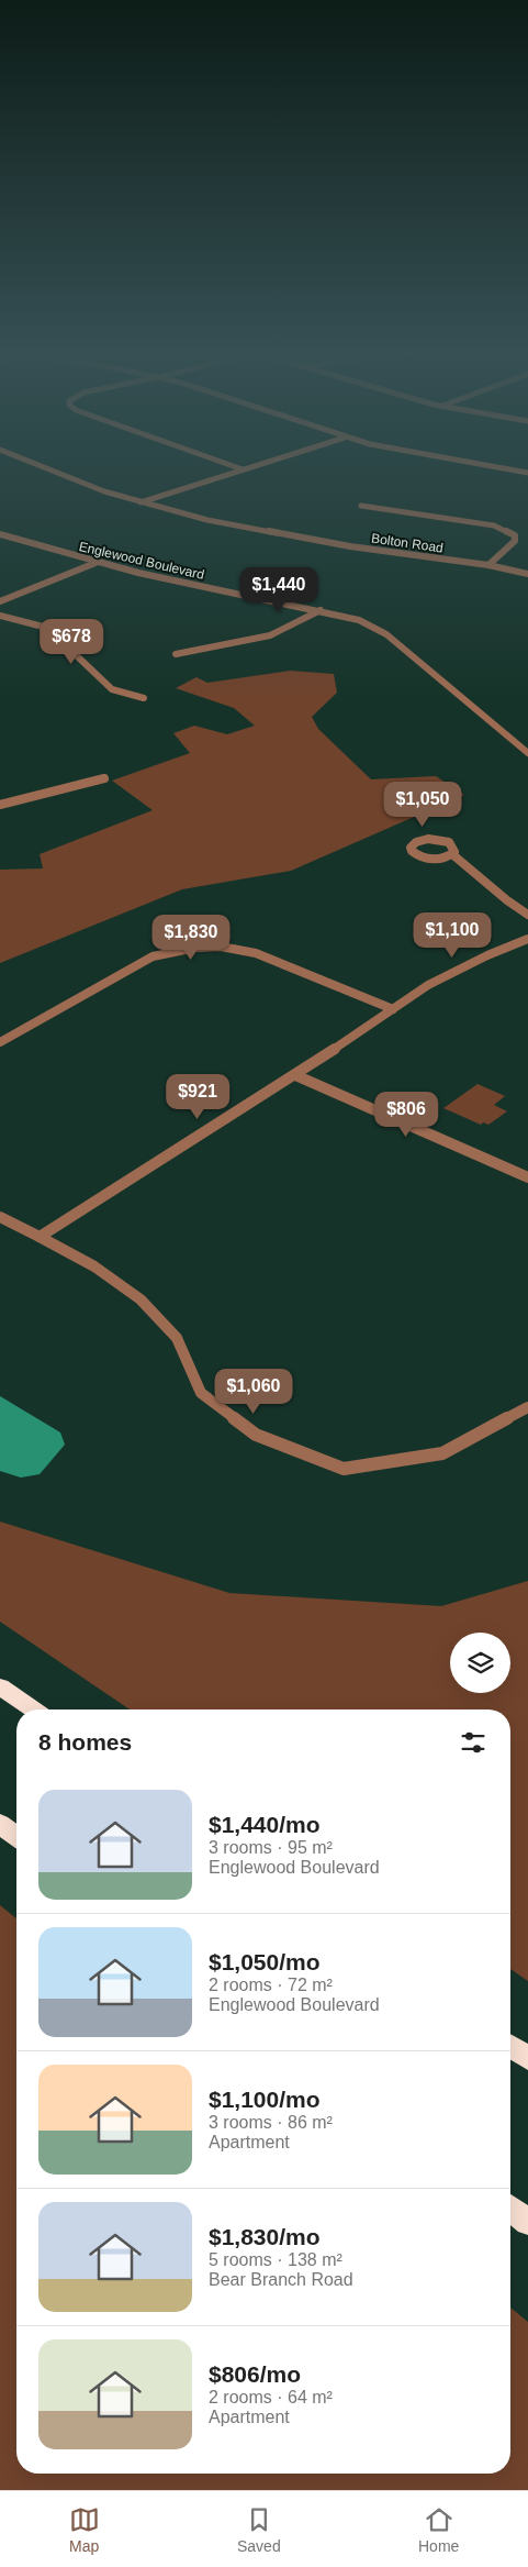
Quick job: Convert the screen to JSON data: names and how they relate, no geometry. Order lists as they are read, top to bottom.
{
  "streets": {
    "street": ["Bolton Road", "Englewood Boulevard"]
  },
  "page": {
    "price": [
      "$1,440",
      "$678",
      "$1,050",
      "$1,100",
      "$1,830",
      "$921",
      "$806",
      "$1,060"
    ],
    "heading": "8 homes",
    "list": [
      {
        "name": "$1,440/mo",
        "note": "3 rooms · 95 m² · Englewood Boulevard"
      },
      {
        "name": "$1,050/mo",
        "note": "2 rooms · 72 m² · Englewood Boulevard"
      },
      {
        "name": "$1,100/mo",
        "note": "3 rooms · 86 m² · Apartment"
      },
      {
        "name": "$1,830/mo",
        "note": "5 rooms · 138 m² · Bear Branch Road"
      },
      {
        "name": "$806/mo",
        "note": "2 rooms · 64 m² · Apartment"
      }
    ],
    "tabs": ["Map", "Saved", "Home"]
  }
}
